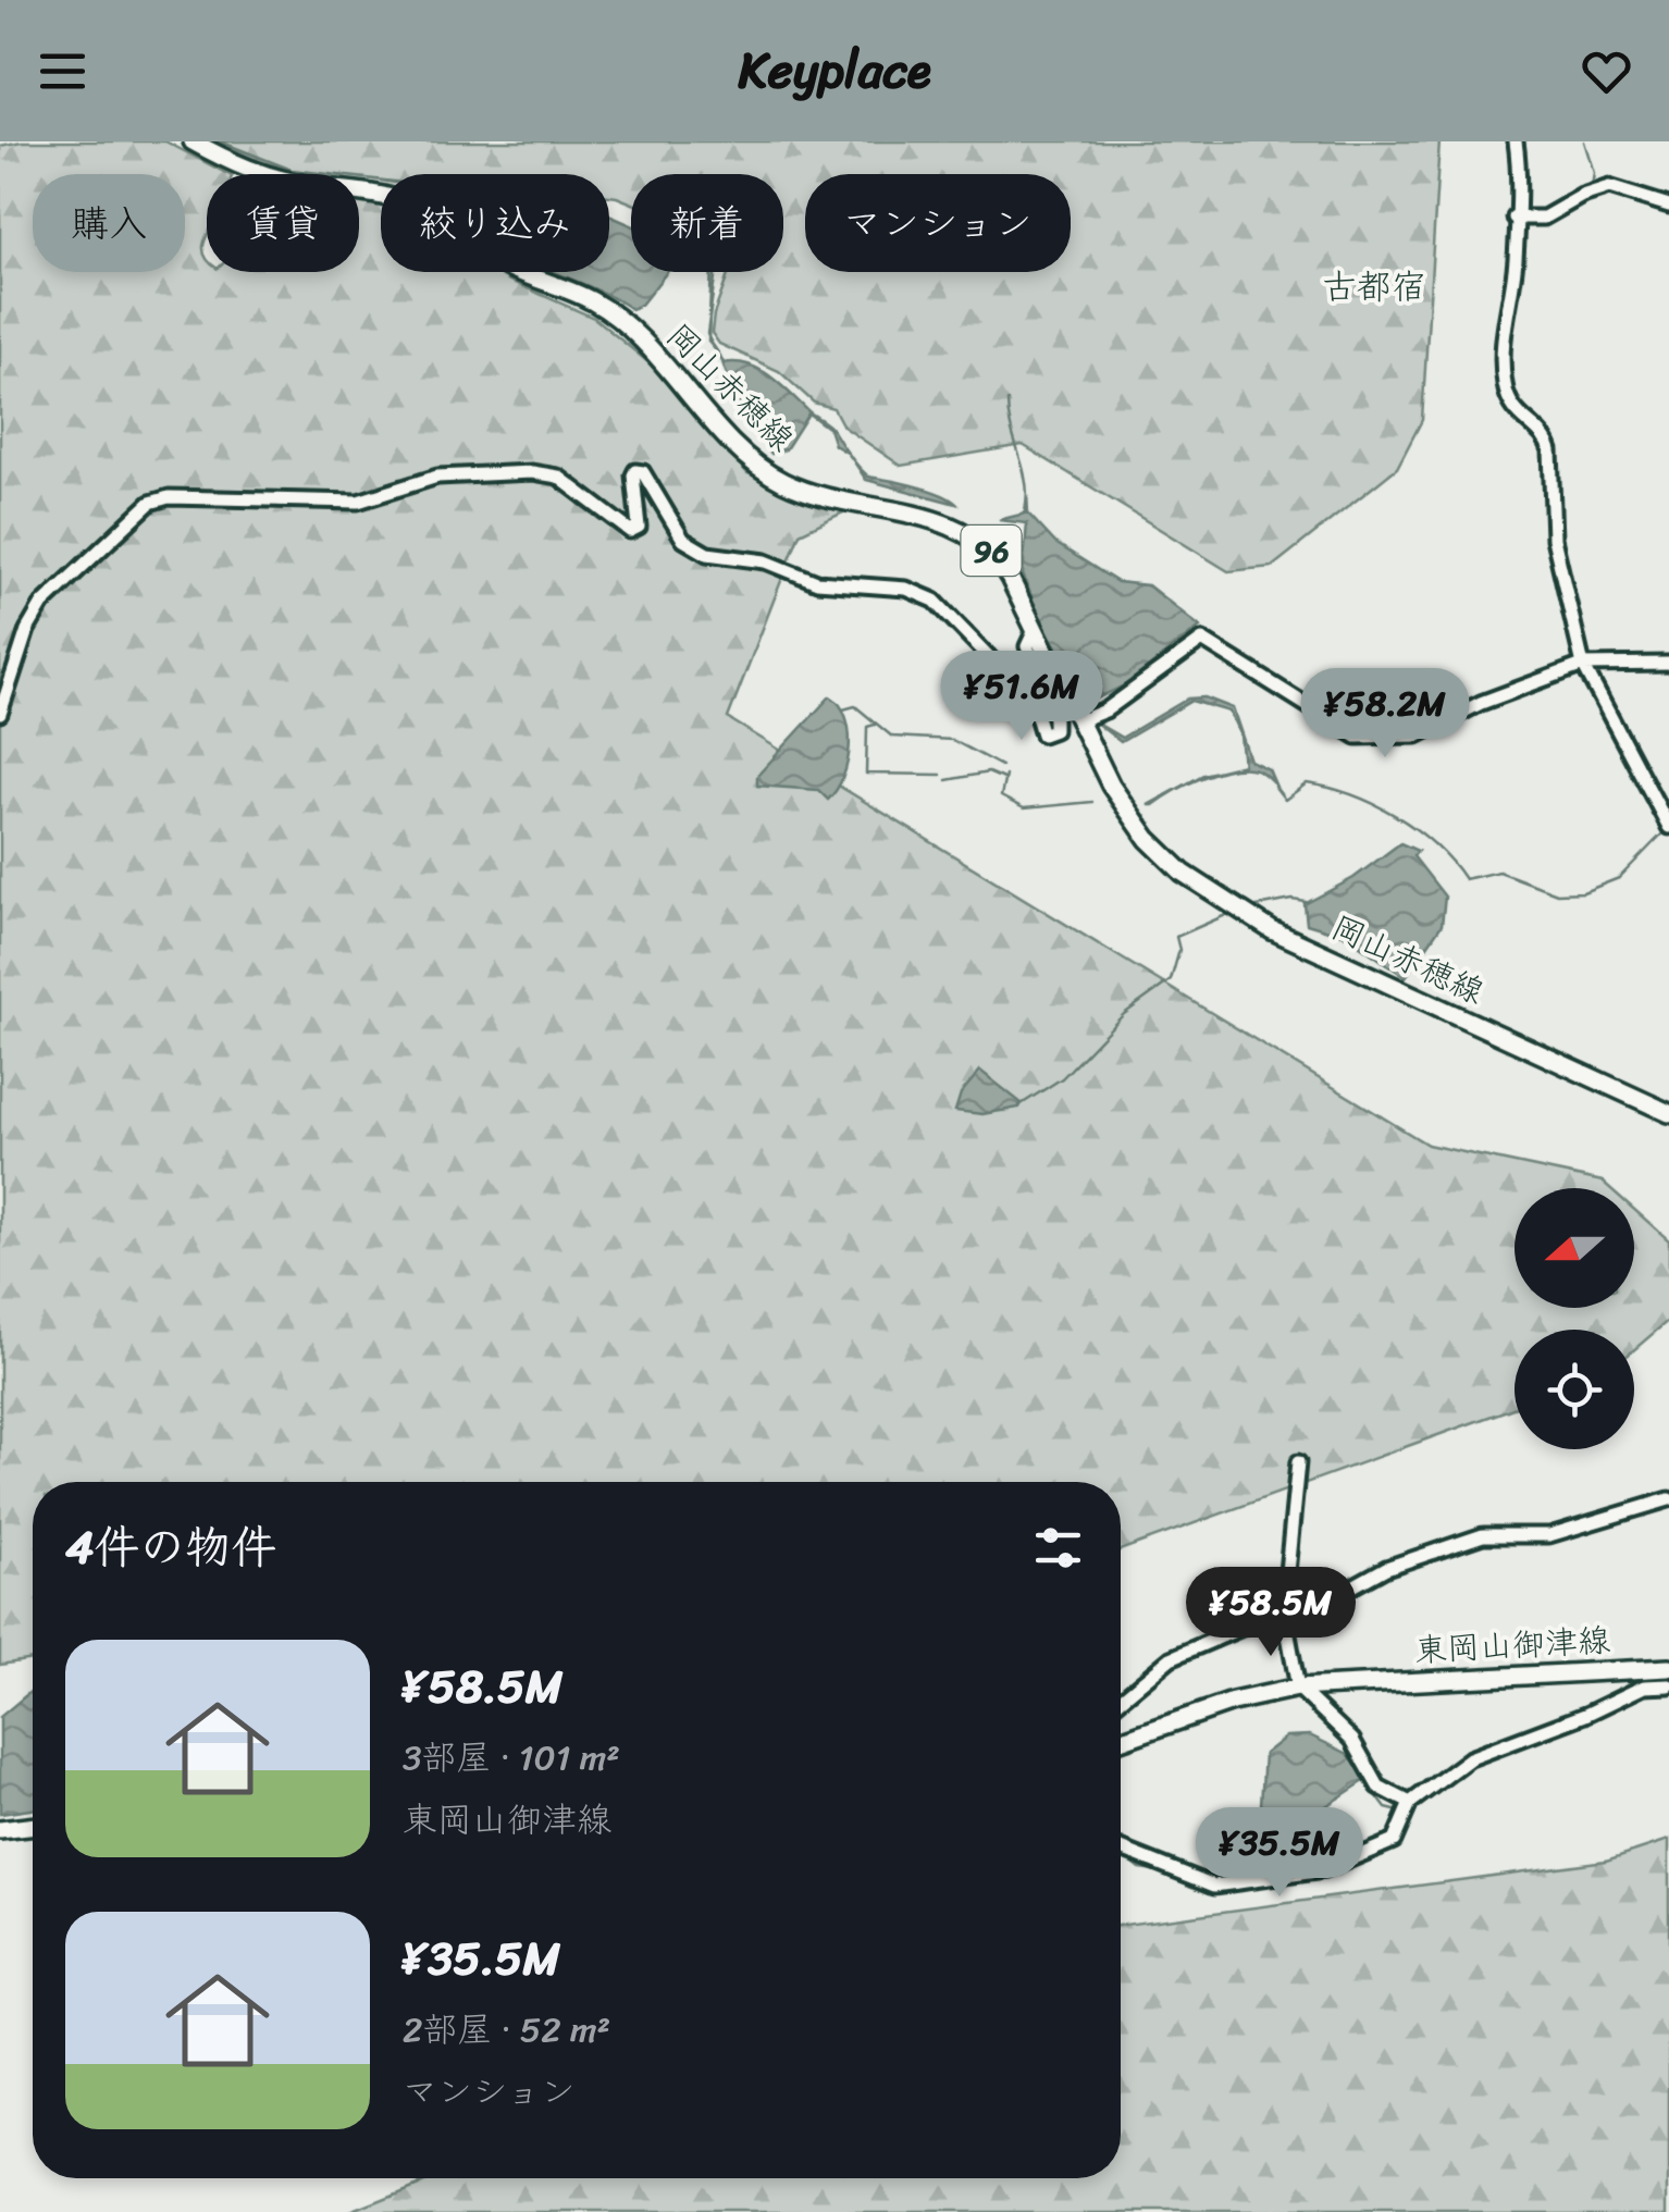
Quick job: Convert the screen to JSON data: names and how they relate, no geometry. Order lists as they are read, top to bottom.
{
  "streets": {
    "main road": ["岡山赤穂線", "96", "東岡山御津線"]
  },
  "districts": ["古都宿"],
  "north": "left",
  "page": {
    "header": "Keyplace",
    "chip": [
      "購入",
      "賃貸",
      "絞り込み",
      "新着",
      "マンション"
    ],
    "price": [
      "¥51.6M",
      "¥58.2M",
      "¥58.5M",
      "¥35.5M"
    ],
    "heading": "4件の物件",
    "list": [
      {
        "name": "¥58.5M",
        "note": "3部屋 · 101 m² · 東岡山御津線"
      },
      {
        "name": "¥35.5M",
        "note": "2部屋 · 52 m² · マンション"
      }
    ]
  }
}
